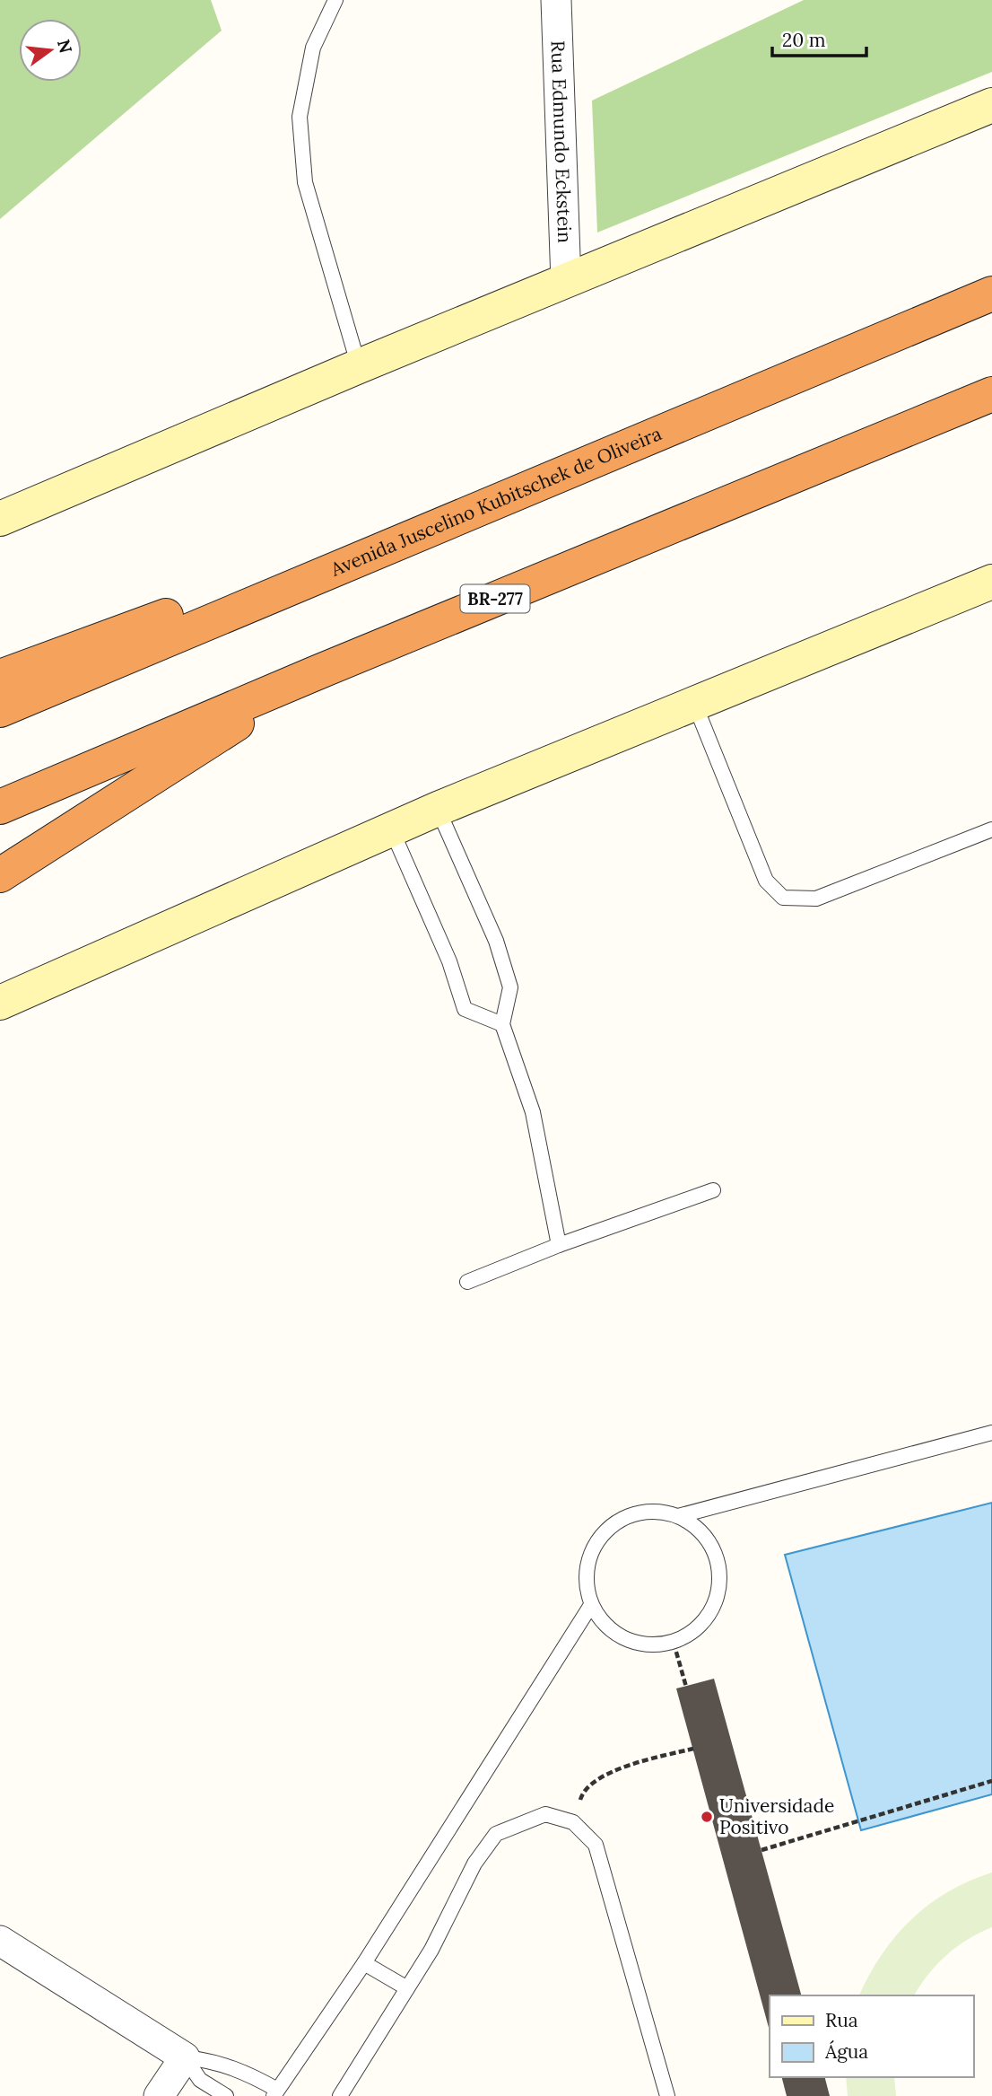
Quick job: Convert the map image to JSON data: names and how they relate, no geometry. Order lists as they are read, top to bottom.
{
  "streets": {
    "highway": ["Avenida Juscelino Kubitschek de Oliveira", "BR-277"],
    "street": ["Rua Edmundo Eckstein"]
  },
  "places": ["Universidade Positivo"],
  "legend": ["Rua", "Água"],
  "scale_bar": "20 m",
  "north": "right"
}
